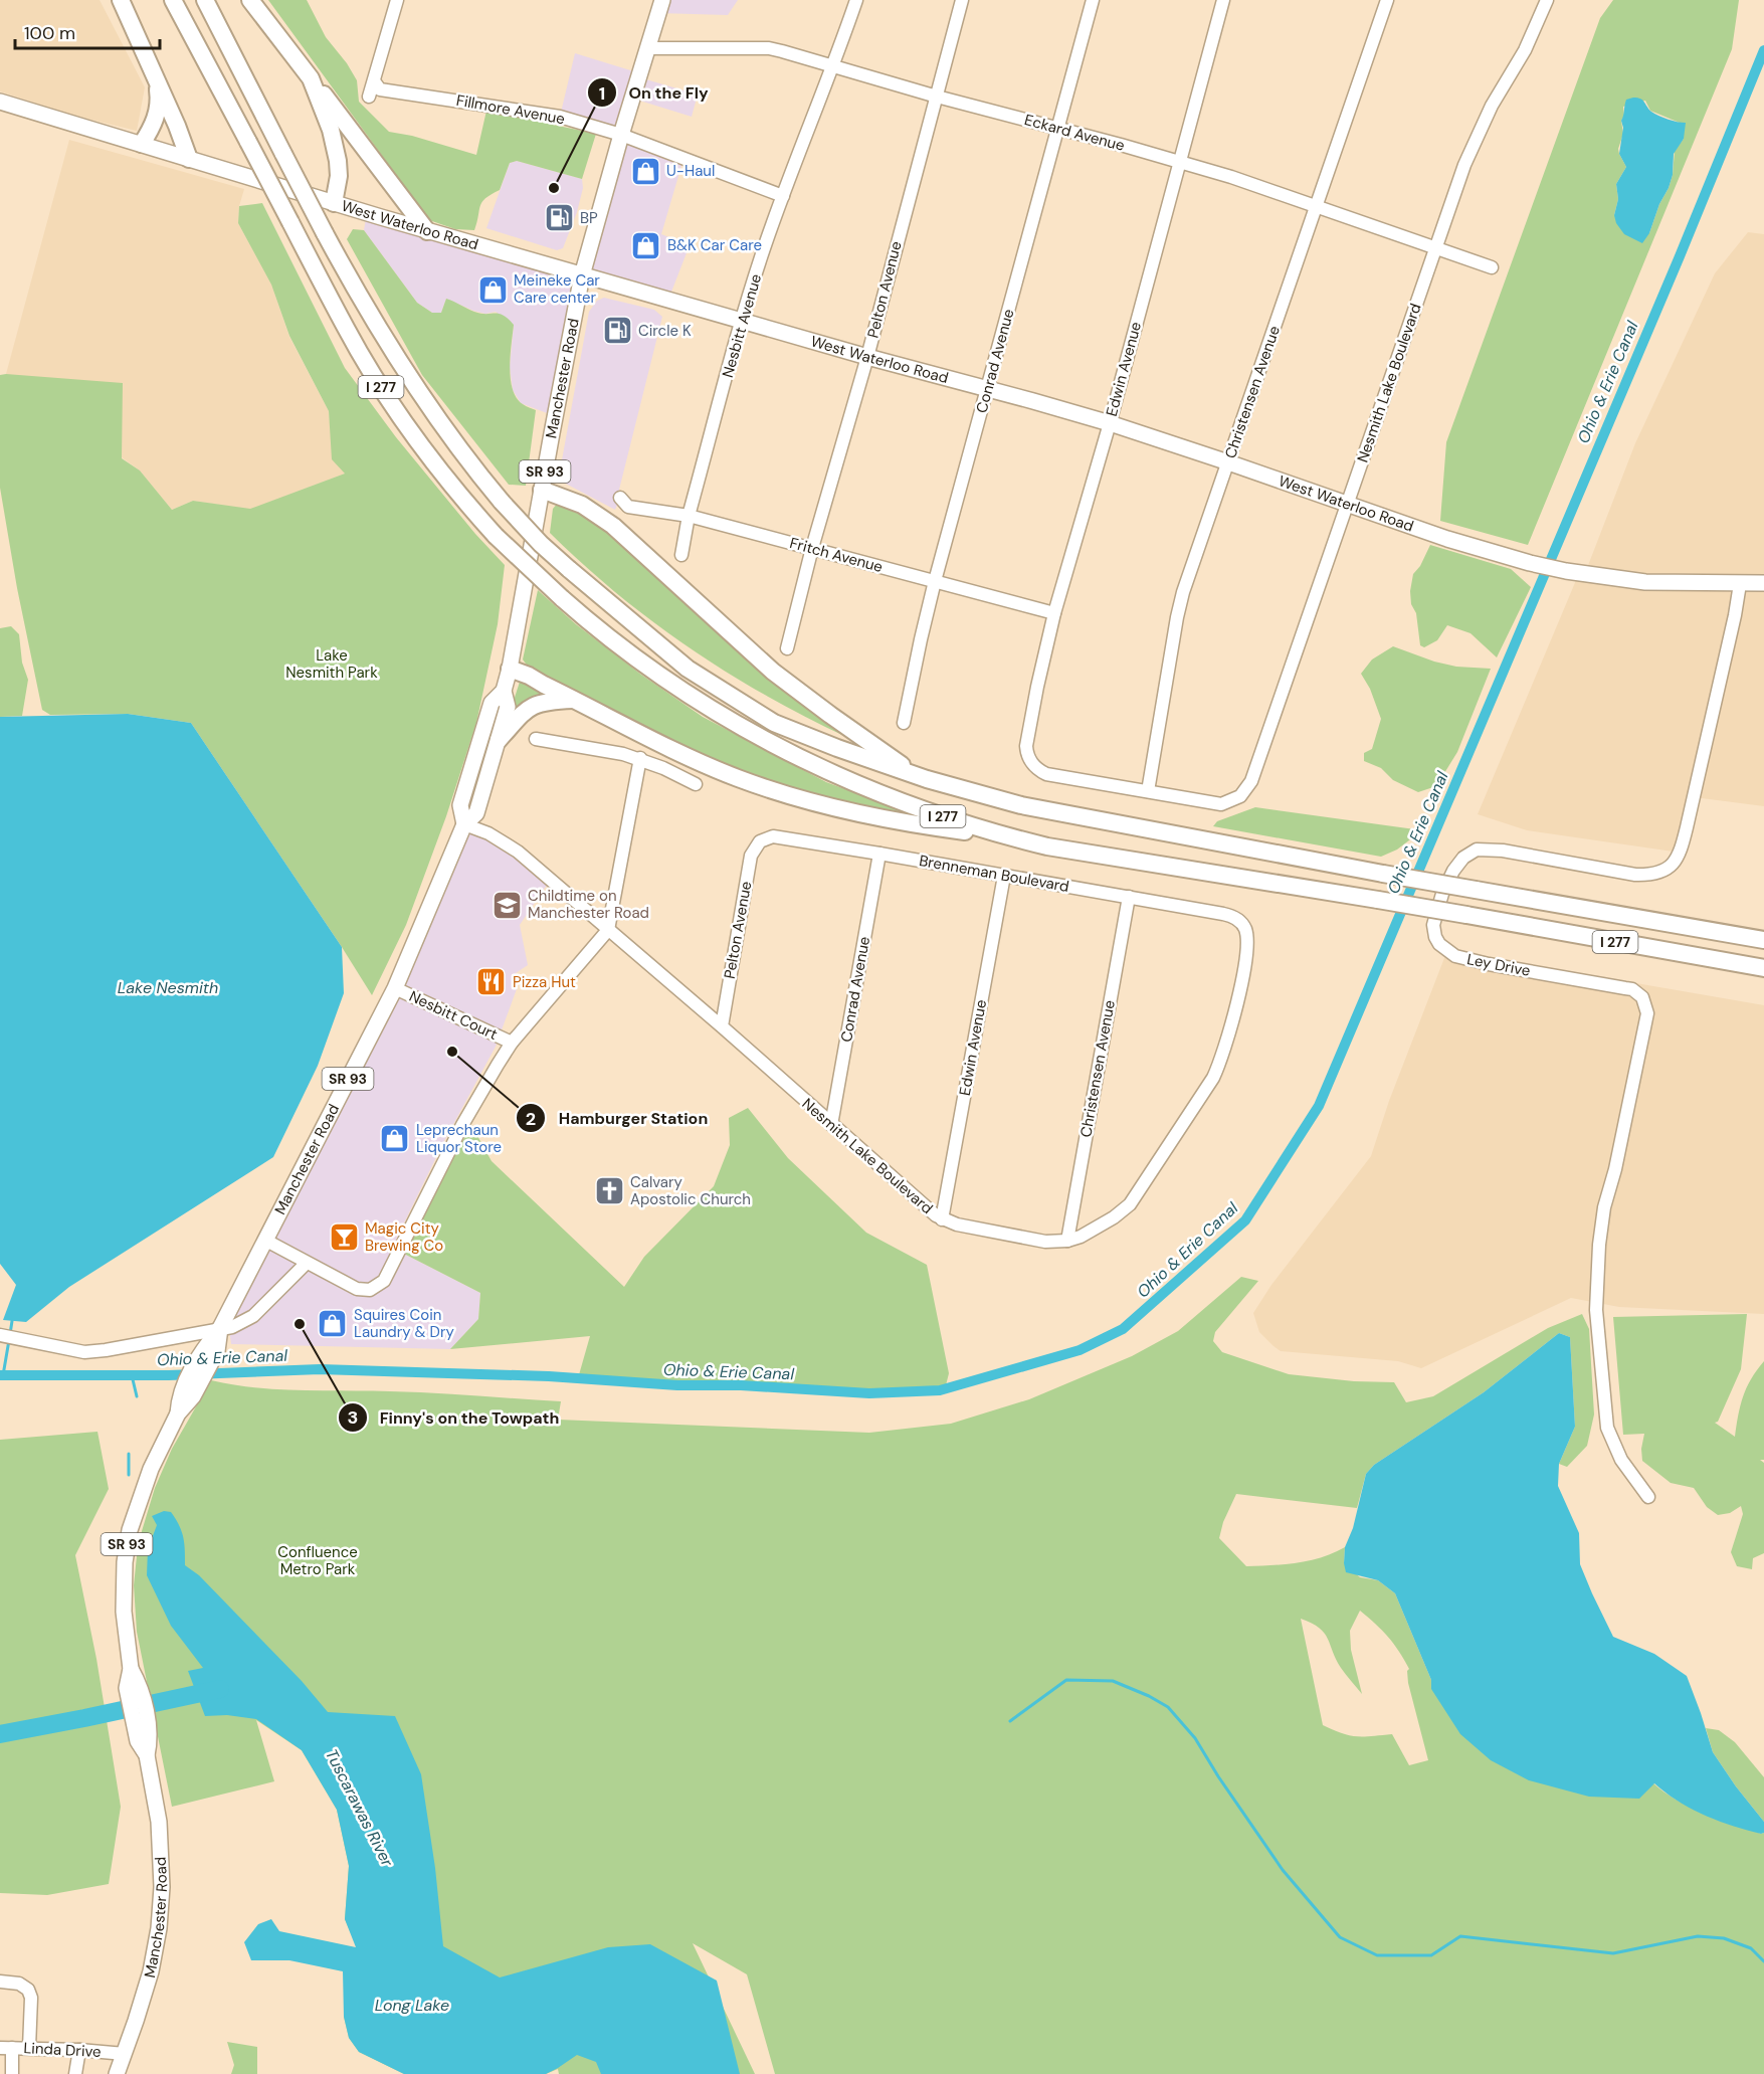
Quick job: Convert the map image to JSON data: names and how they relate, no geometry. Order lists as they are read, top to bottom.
{
  "streets": {
    "highway": ["I 277"],
    "main road": ["West Waterloo Road", "Manchester Road", "SR 93"],
    "street": [
      "Fillmore Avenue",
      "Eckard Avenue",
      "Pelton Avenue",
      "Nesbitt Avenue",
      "Conrad Avenue",
      "Edwin Avenue",
      "Nesmith Lake Boulevard",
      "Christensen Avenue",
      "Fritch Avenue",
      "Brenneman Boulevard",
      "Ley Drive",
      "Nesbitt Court",
      "Linda Drive"
    ]
  },
  "crossings": [
    ["Fillmore Avenue", "Nesbitt Avenue"],
    ["Fillmore Avenue", "Manchester Road"],
    ["Eckard Avenue", "Pelton Avenue"],
    ["Eckard Avenue", "Nesbitt Avenue"],
    ["Eckard Avenue", "Conrad Avenue"],
    ["Eckard Avenue", "Edwin Avenue"],
    ["Eckard Avenue", "Manchester Road"],
    ["Eckard Avenue", "Nesmith Lake Boulevard"],
    ["Eckard Avenue", "Christensen Avenue"],
    ["West Waterloo Road", "Pelton Avenue"],
    ["West Waterloo Road", "Nesbitt Avenue"],
    ["West Waterloo Road", "Conrad Avenue"],
    ["West Waterloo Road", "Edwin Avenue"],
    ["West Waterloo Road", "Manchester Road"],
    ["West Waterloo Road", "Nesmith Lake Boulevard"],
    ["West Waterloo Road", "Christensen Avenue"],
    ["West Waterloo Road", "Ley Drive"],
    ["Pelton Avenue", "Nesmith Lake Boulevard"],
    ["Pelton Avenue", "Fritch Avenue"],
    ["Pelton Avenue", "Brenneman Boulevard"],
    ["Nesbitt Avenue", "Fritch Avenue"],
    ["Conrad Avenue", "Nesmith Lake Boulevard"],
    ["Conrad Avenue", "Fritch Avenue"],
    ["Conrad Avenue", "Brenneman Boulevard"],
    ["Edwin Avenue", "Nesmith Lake Boulevard"],
    ["Edwin Avenue", "Christensen Avenue"],
    ["Edwin Avenue", "Fritch Avenue"],
    ["Edwin Avenue", "Brenneman Boulevard"],
    ["Manchester Road", "Nesmith Lake Boulevard"],
    ["Manchester Road", "Nesbitt Court"],
    ["Manchester Road", "Linda Drive"],
    ["Nesmith Lake Boulevard", "Christensen Avenue"],
    ["Nesmith Lake Boulevard", "Brenneman Boulevard"],
    ["Christensen Avenue", "Brenneman Boulevard"]
  ],
  "water": [
    "Ohio & Erie Canal",
    "Lake Nesmith",
    "Tuscarawas River",
    "Long Lake"
  ],
  "parks": ["Lake Nesmith Park", "Confluence Metro Park"],
  "places": {
    "shop": [
      "U-Haul",
      "B&K Car Care",
      "Meineke Car Care center",
      "Leprechaun Liquor Store",
      "Squires Coin Laundry & Dry"
    ],
    "other": ["On the Fly", "Hamburger Station", "Finny's on the Towpath"],
    "fuel station": ["BP", "Circle K"],
    "school or university": ["Childtime on Manchester Road"],
    "restaurant": ["Pizza Hut"],
    "church": ["Calvary Apostolic Church"],
    "bar": ["Magic City Brewing Co"]
  },
  "scale_bar": "100 m"
}
